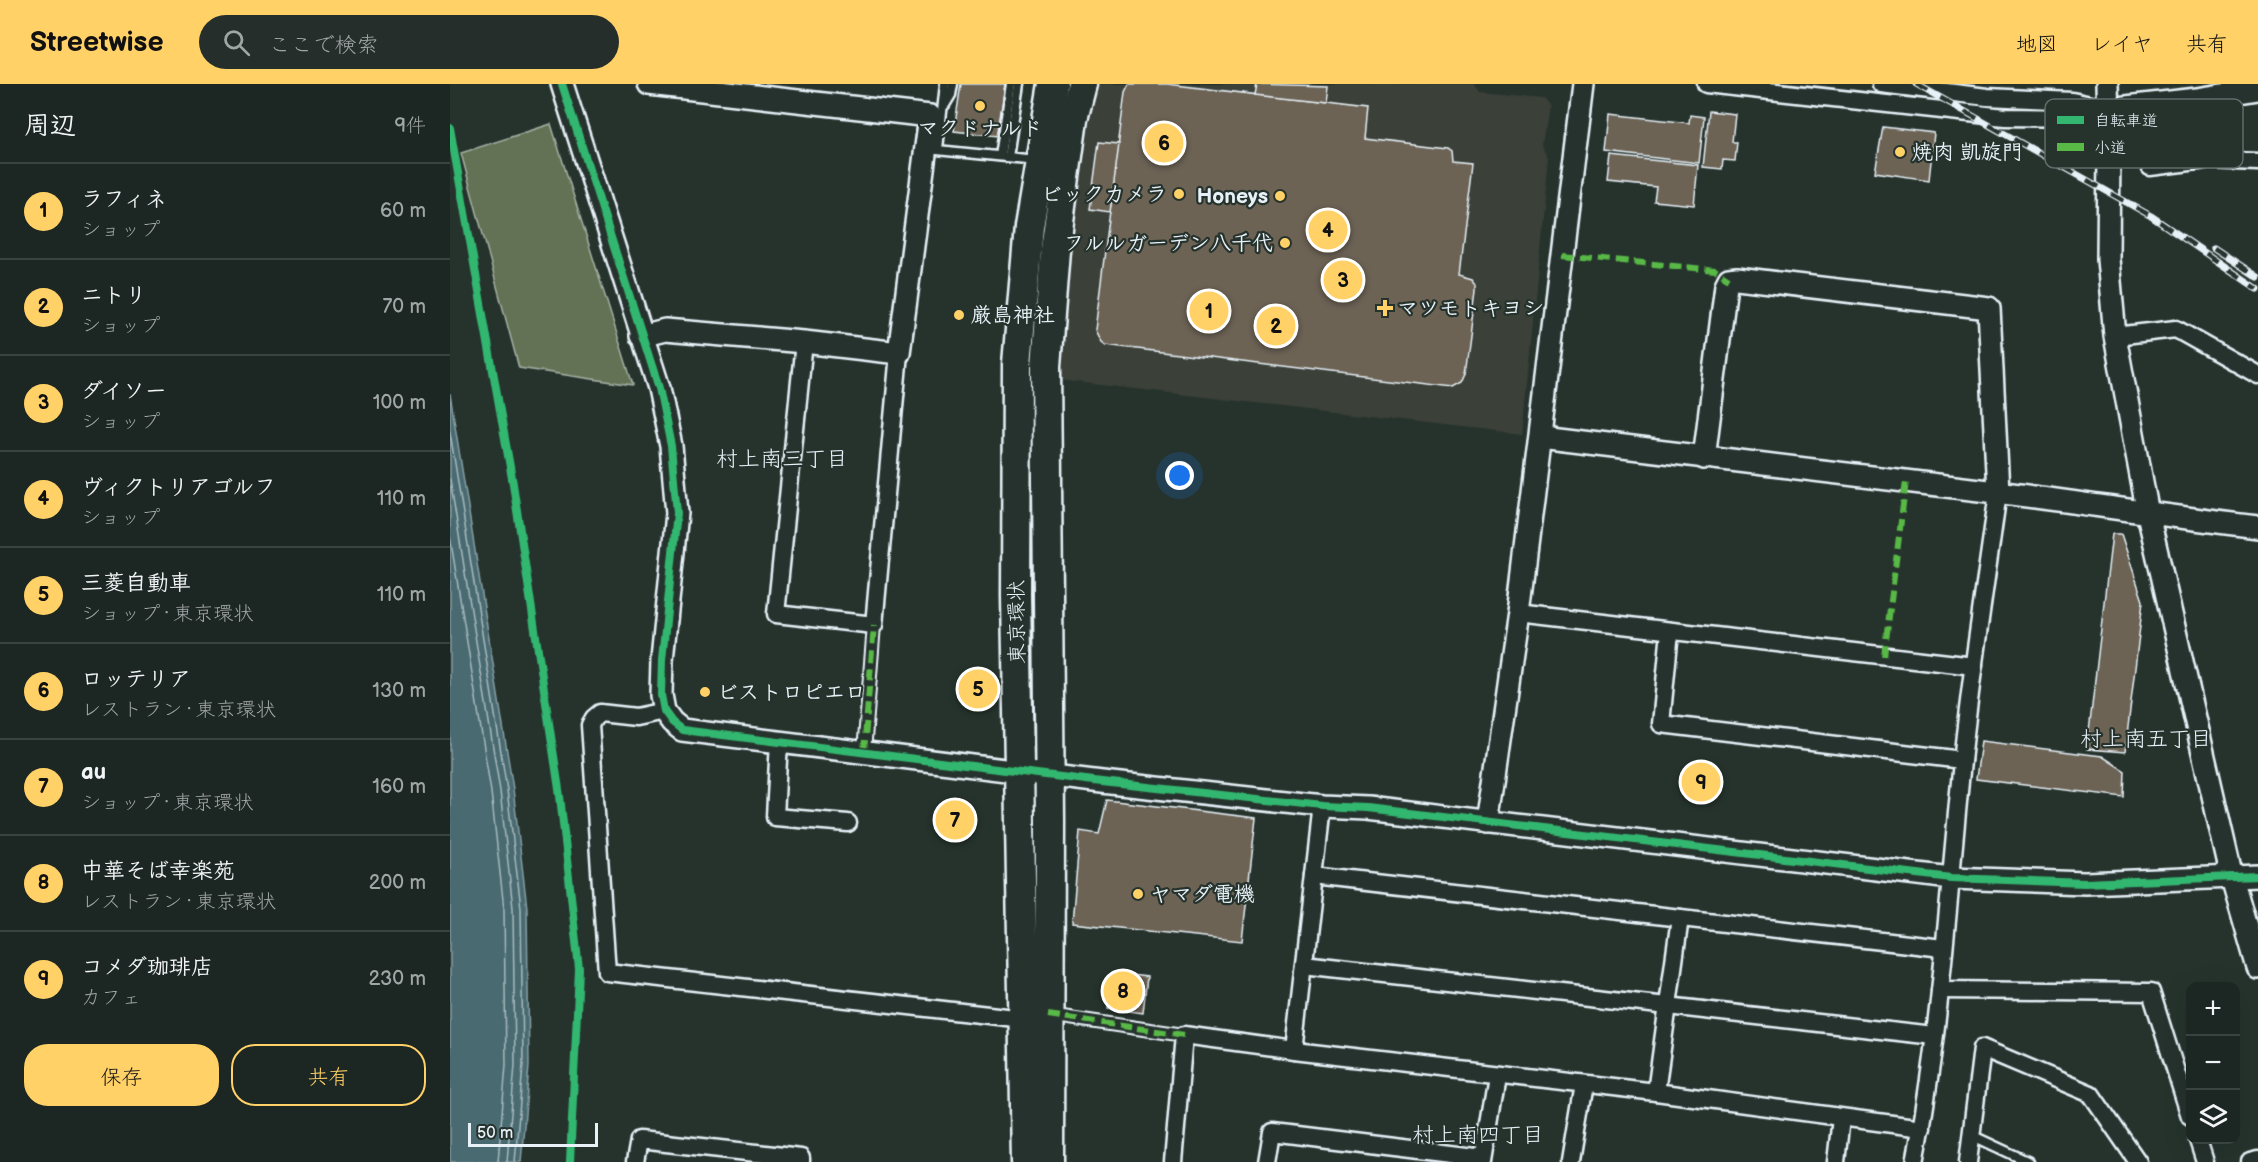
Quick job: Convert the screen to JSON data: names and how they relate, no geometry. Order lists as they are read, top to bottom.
{
  "streets": {
    "highway": ["東京環状"]
  },
  "districts": ["村上南三丁目", "村上南五丁目", "村上南四丁目"],
  "places": {
    "other": [
      "マクドナルド",
      "焼肉 凱旋門",
      "ビックカメラ",
      "Honeys",
      "フルルガーデン八千代",
      "厳島神社",
      "ビストロピエロ",
      "ヤマダ電機"
    ],
    "health": ["マツモトキヨシ"]
  },
  "legend": ["自転車道", "小道"],
  "scale_bar": "50 m",
  "page": {
    "header": "Streetwise",
    "search": "ここで検索",
    "nav": ["地図", "レイヤ", "共有"],
    "heading": ["周辺", "9件"],
    "pins": [
      "6",
      "4",
      "3",
      "1",
      "2",
      "5",
      "9",
      "7",
      "8"
    ],
    "list": [
      {
        "mark": "1",
        "name": "ラフィネ",
        "note": "ショップ",
        "value": "60 m"
      },
      {
        "mark": "2",
        "name": "ニトリ",
        "note": "ショップ",
        "value": "70 m"
      },
      {
        "mark": "3",
        "name": "ダイソー",
        "note": "ショップ",
        "value": "100 m"
      },
      {
        "mark": "4",
        "name": "ヴィクトリアゴルフ",
        "note": "ショップ",
        "value": "110 m"
      },
      {
        "mark": "5",
        "name": "三菱自動車",
        "note": "ショップ · 東京環状",
        "value": "110 m"
      },
      {
        "mark": "6",
        "name": "ロッテリア",
        "note": "レストラン · 東京環状",
        "value": "130 m"
      },
      {
        "mark": "7",
        "name": "au",
        "note": "ショップ · 東京環状",
        "value": "160 m"
      },
      {
        "mark": "8",
        "name": "中華そば幸楽苑",
        "note": "レストラン · 東京環状",
        "value": "200 m"
      },
      {
        "mark": "9",
        "name": "コメダ珈琲店",
        "note": "カフェ",
        "value": "230 m"
      }
    ],
    "map_buttons": ["+", "−"],
    "buttons": ["保存", "共有"],
    "scale": "50 m"
  }
}
